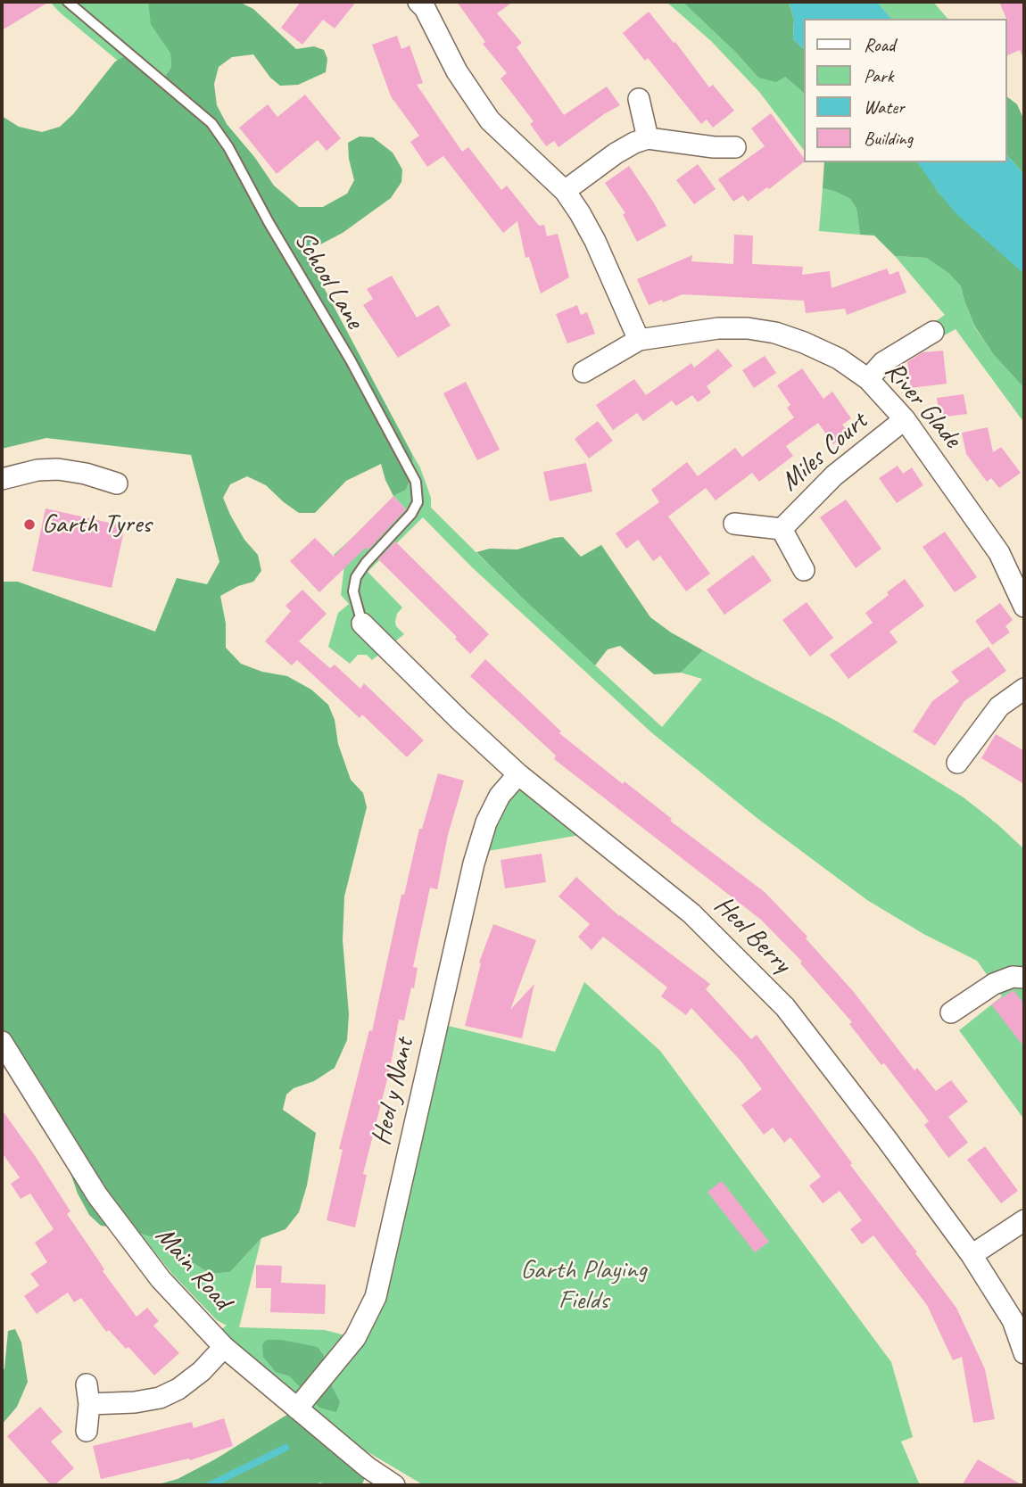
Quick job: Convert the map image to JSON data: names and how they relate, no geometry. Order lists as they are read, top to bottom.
{
  "streets": {
    "street": [
      "River Glade",
      "Miles Court",
      "Heol Berry",
      "Heol y Nant",
      "Main Road"
    ],
    "lane": ["School Lane"]
  },
  "crossings": [
    ["School Lane", "Heol Berry"],
    ["River Glade", "Miles Court"],
    ["Heol Berry", "Heol y Nant"],
    ["Heol y Nant", "Main Road"]
  ],
  "parks": ["Garth Playing Fields"],
  "places": ["Garth Tyres"],
  "legend": [
    "Road",
    "Park",
    "Water",
    "Building"
  ]
}
